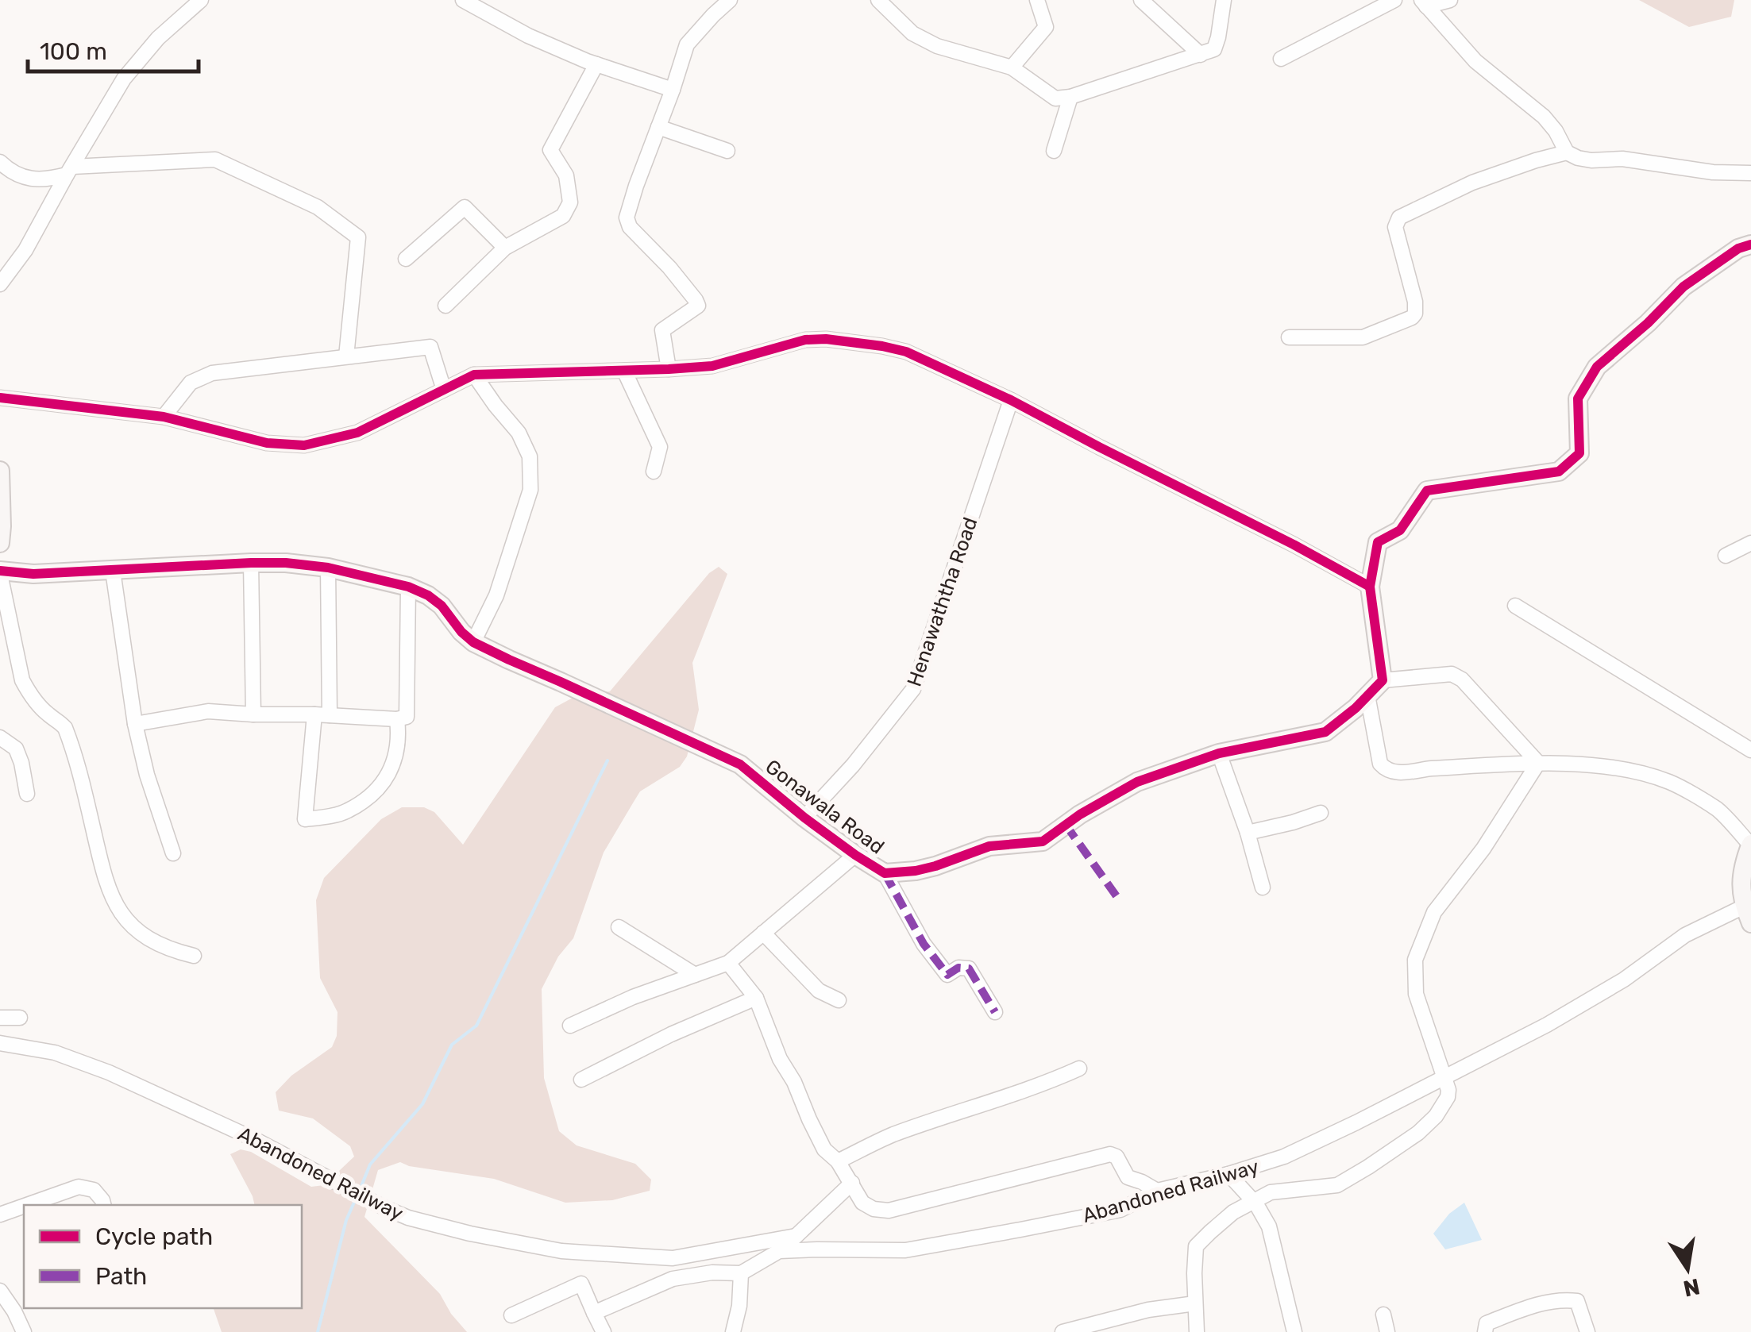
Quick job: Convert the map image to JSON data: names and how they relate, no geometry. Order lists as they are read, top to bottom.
{
  "streets": {
    "street": ["Henawaththa Road", "Gonawala Road", "Abandoned Railway"]
  },
  "crossings": [
    ["Henawaththa Road", "Gonawala Road"]
  ],
  "legend": ["Cycle path", "Path"],
  "scale_bar": "100 m",
  "north": "bottom"
}
